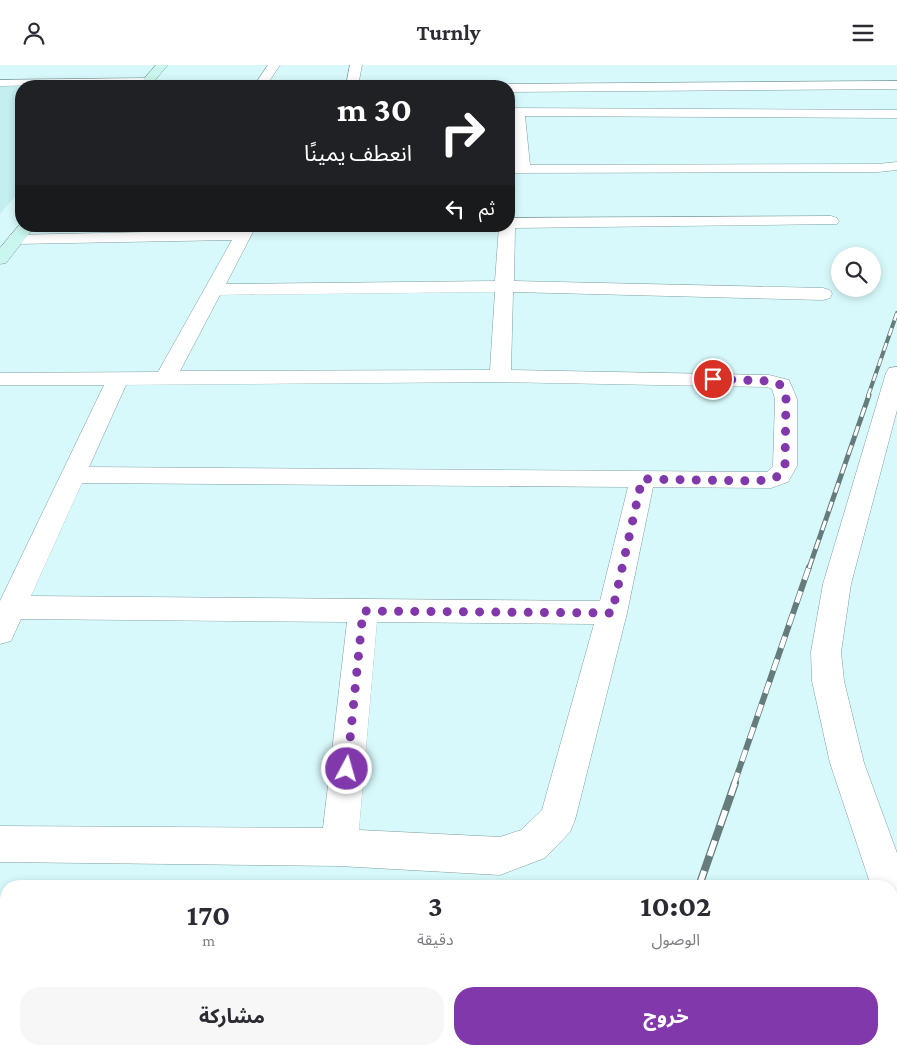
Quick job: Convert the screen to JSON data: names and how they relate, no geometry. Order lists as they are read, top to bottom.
{
  "page": {
    "header": "Turnly",
    "turn": ["30 m", "انعطف يمينًا"],
    "then": "ثم",
    "eta": [
      "10:02",
      "الوصول",
      "3",
      "دقيقة",
      "170",
      "m"
    ],
    "buttons": ["خروج", "مشاركة"]
  }
}
